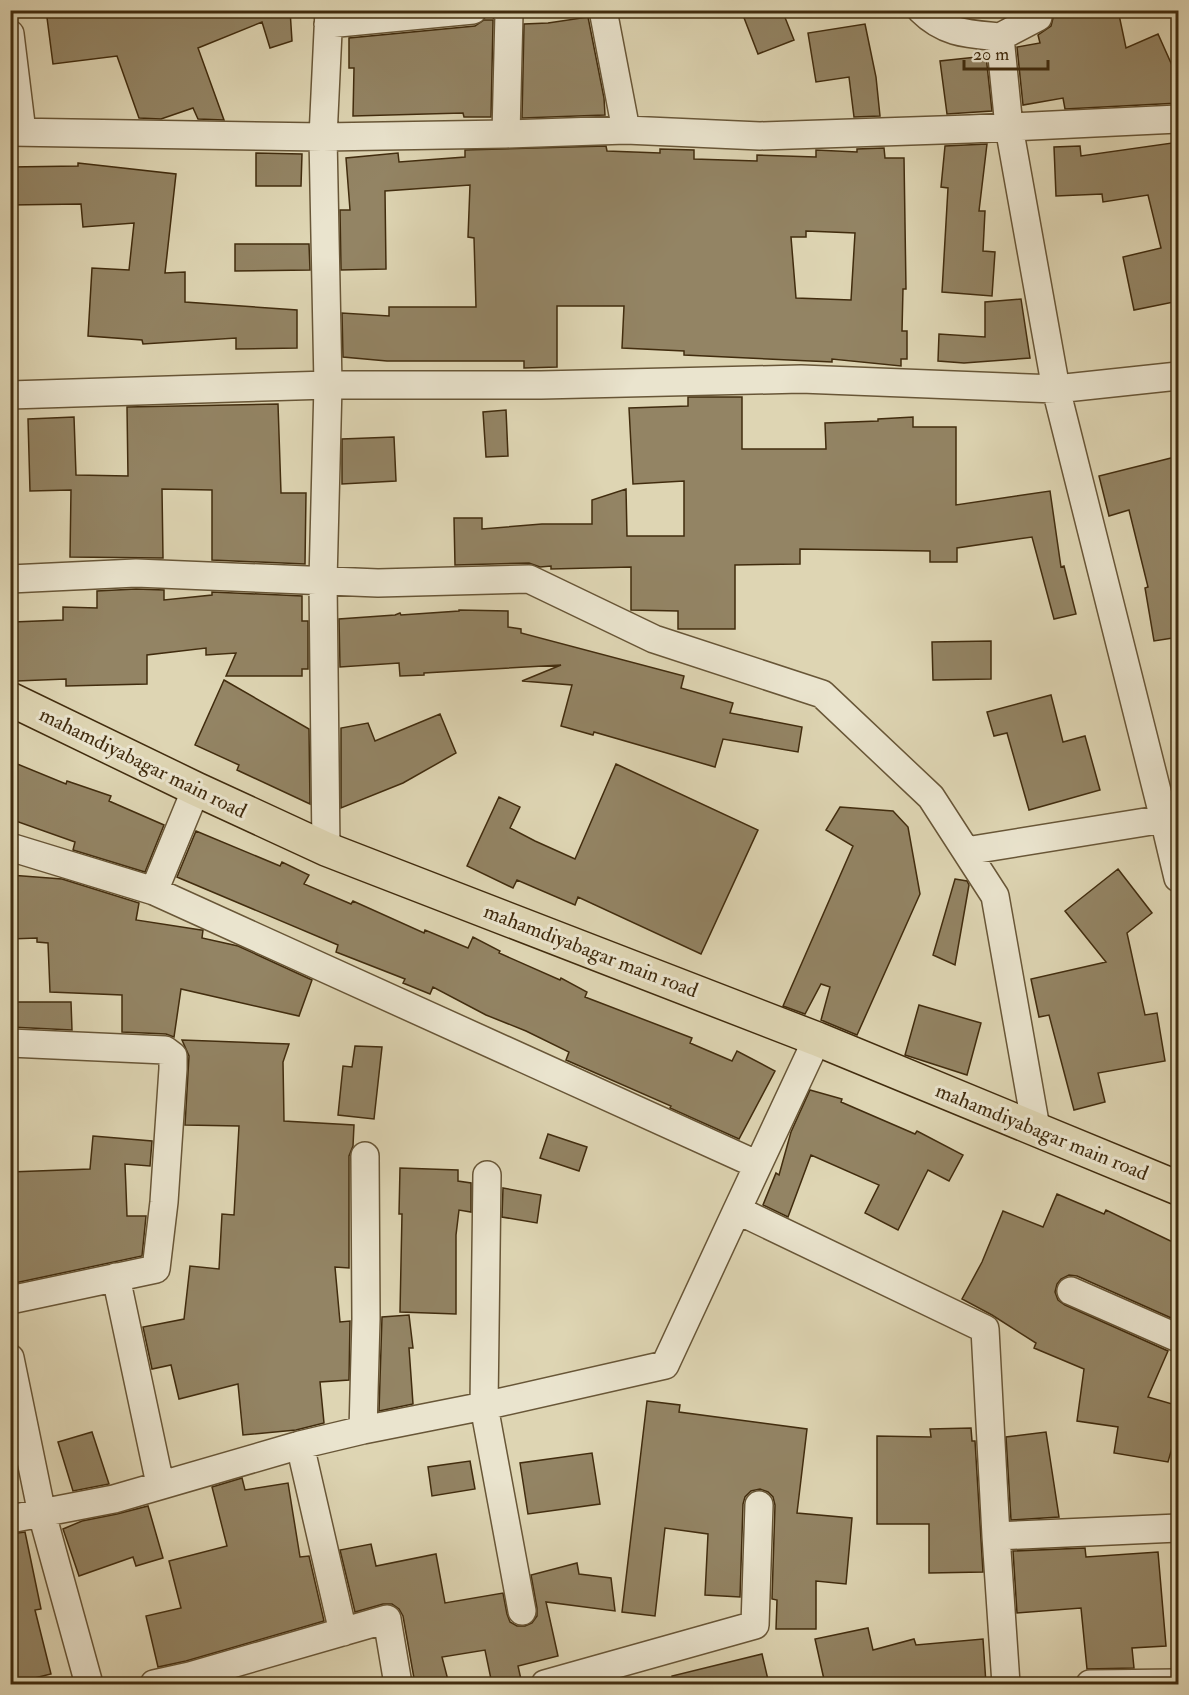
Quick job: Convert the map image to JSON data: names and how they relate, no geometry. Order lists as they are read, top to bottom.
{
  "streets": {
    "main road": ["mahamdiyabagar main road"]
  },
  "scale_bar": "20 m"
}
